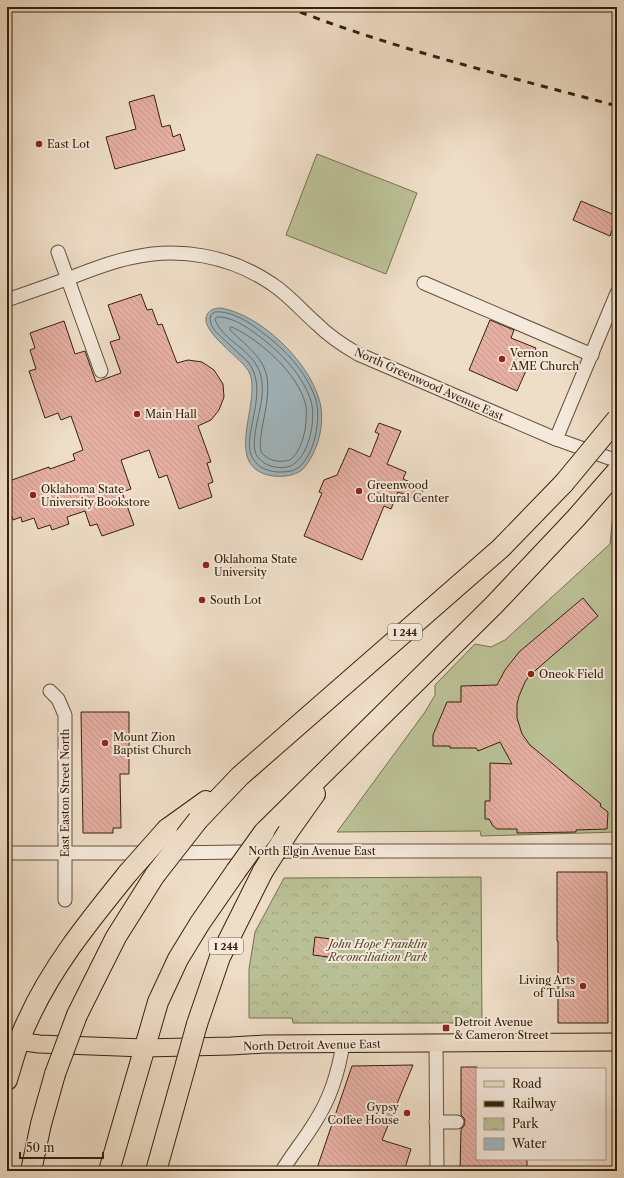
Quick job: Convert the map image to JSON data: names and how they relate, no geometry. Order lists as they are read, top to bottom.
{
  "streets": {
    "highway": ["I 244"],
    "main road": ["North Detroit Avenue East"],
    "street": ["North Greenwood Avenue East", "East Easton Street North", "North Elgin Avenue East"]
  },
  "crossings": [
    ["East Easton Street North", "North Elgin Avenue East"]
  ],
  "parks": ["John Hope Franklin Reconciliation Park"],
  "places": {
    "other": [
      "East Lot",
      "Vernon AME Church",
      "Main Hall",
      "Greenwood Cultural Center",
      "Oklahoma State University Bookstore",
      "Oklahoma State University",
      "South Lot",
      "Oneok Field",
      "Mount Zion Baptist Church",
      "Living Arts of Tulsa",
      "Gypsy Coffee House"
    ],
    "transit": ["Detroit Avenue & Cameron Street"]
  },
  "legend": [
    "Road",
    "Railway",
    "Park",
    "Water"
  ],
  "scale_bar": "50 m"
}
